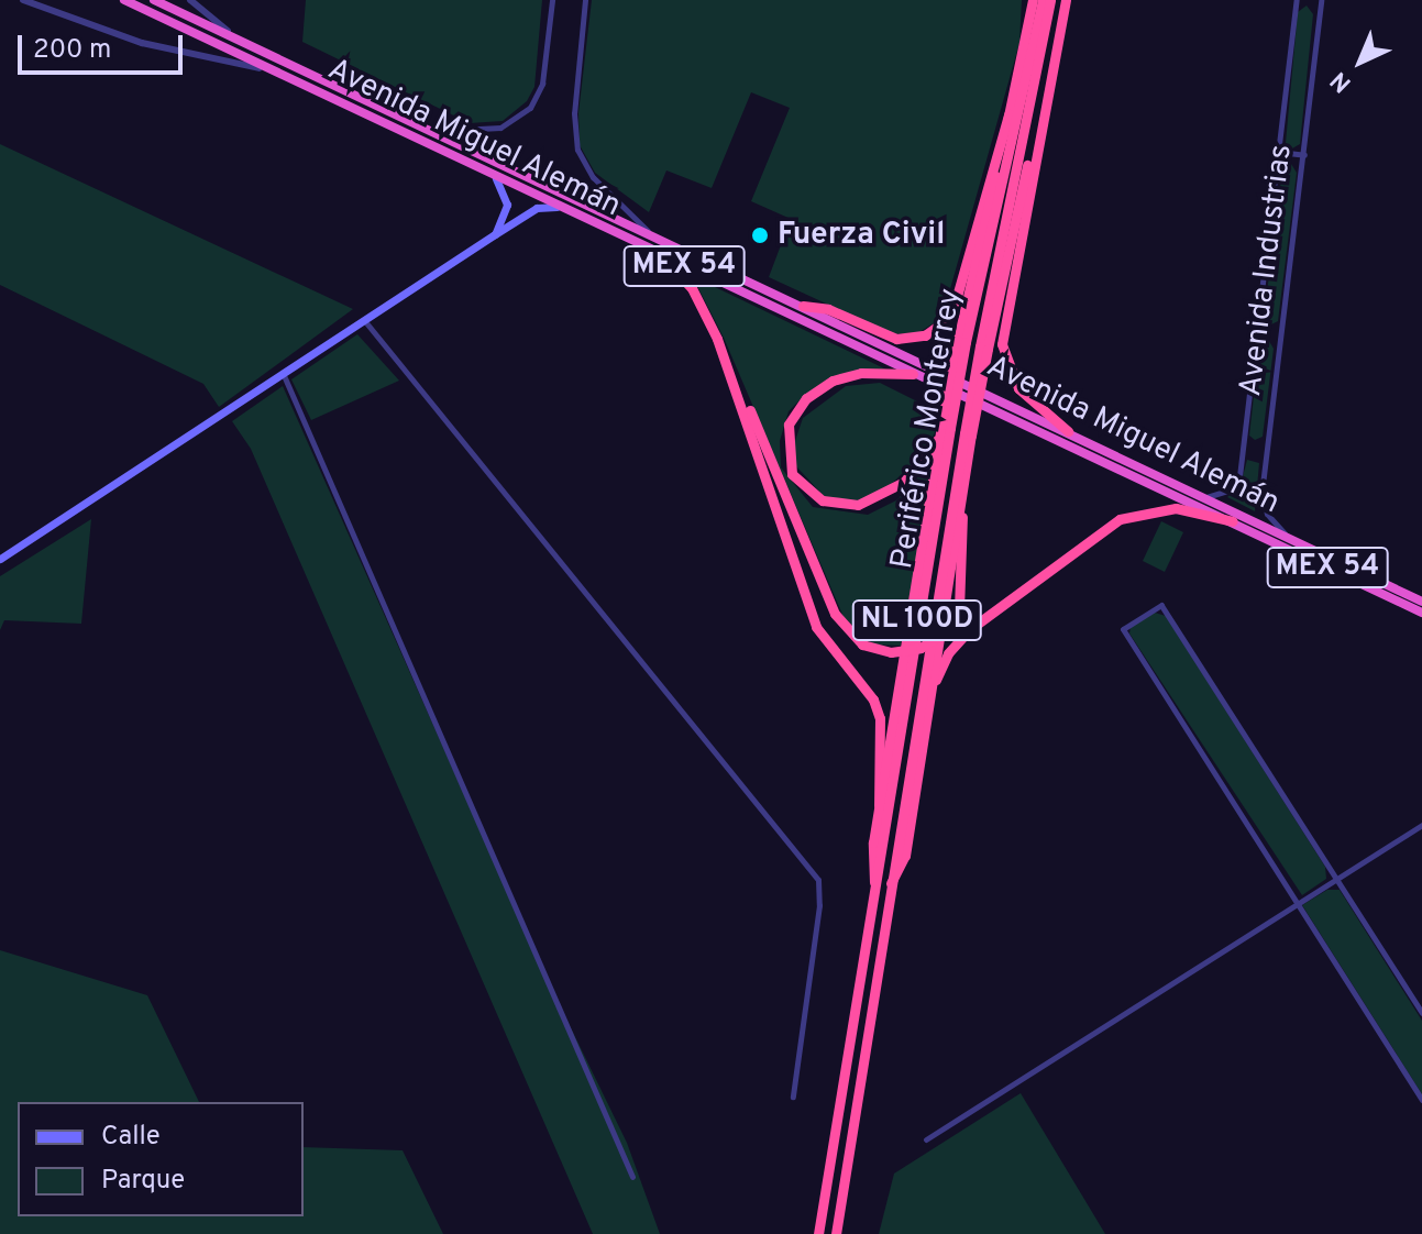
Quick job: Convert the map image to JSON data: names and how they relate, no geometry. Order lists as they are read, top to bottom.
{
  "streets": {
    "highway": [
      "Avenida Miguel Alemán",
      "MEX 54",
      "Periférico Monterrey",
      "NL 100D"
    ],
    "street": ["Avenida Industrias"]
  },
  "crossings": [
    ["Avenida Miguel Alemán", "Avenida Industrias"]
  ],
  "places": ["Fuerza Civil"],
  "legend": ["Calle", "Parque"],
  "scale_bar": "200 m",
  "north": "bottom left"
}
